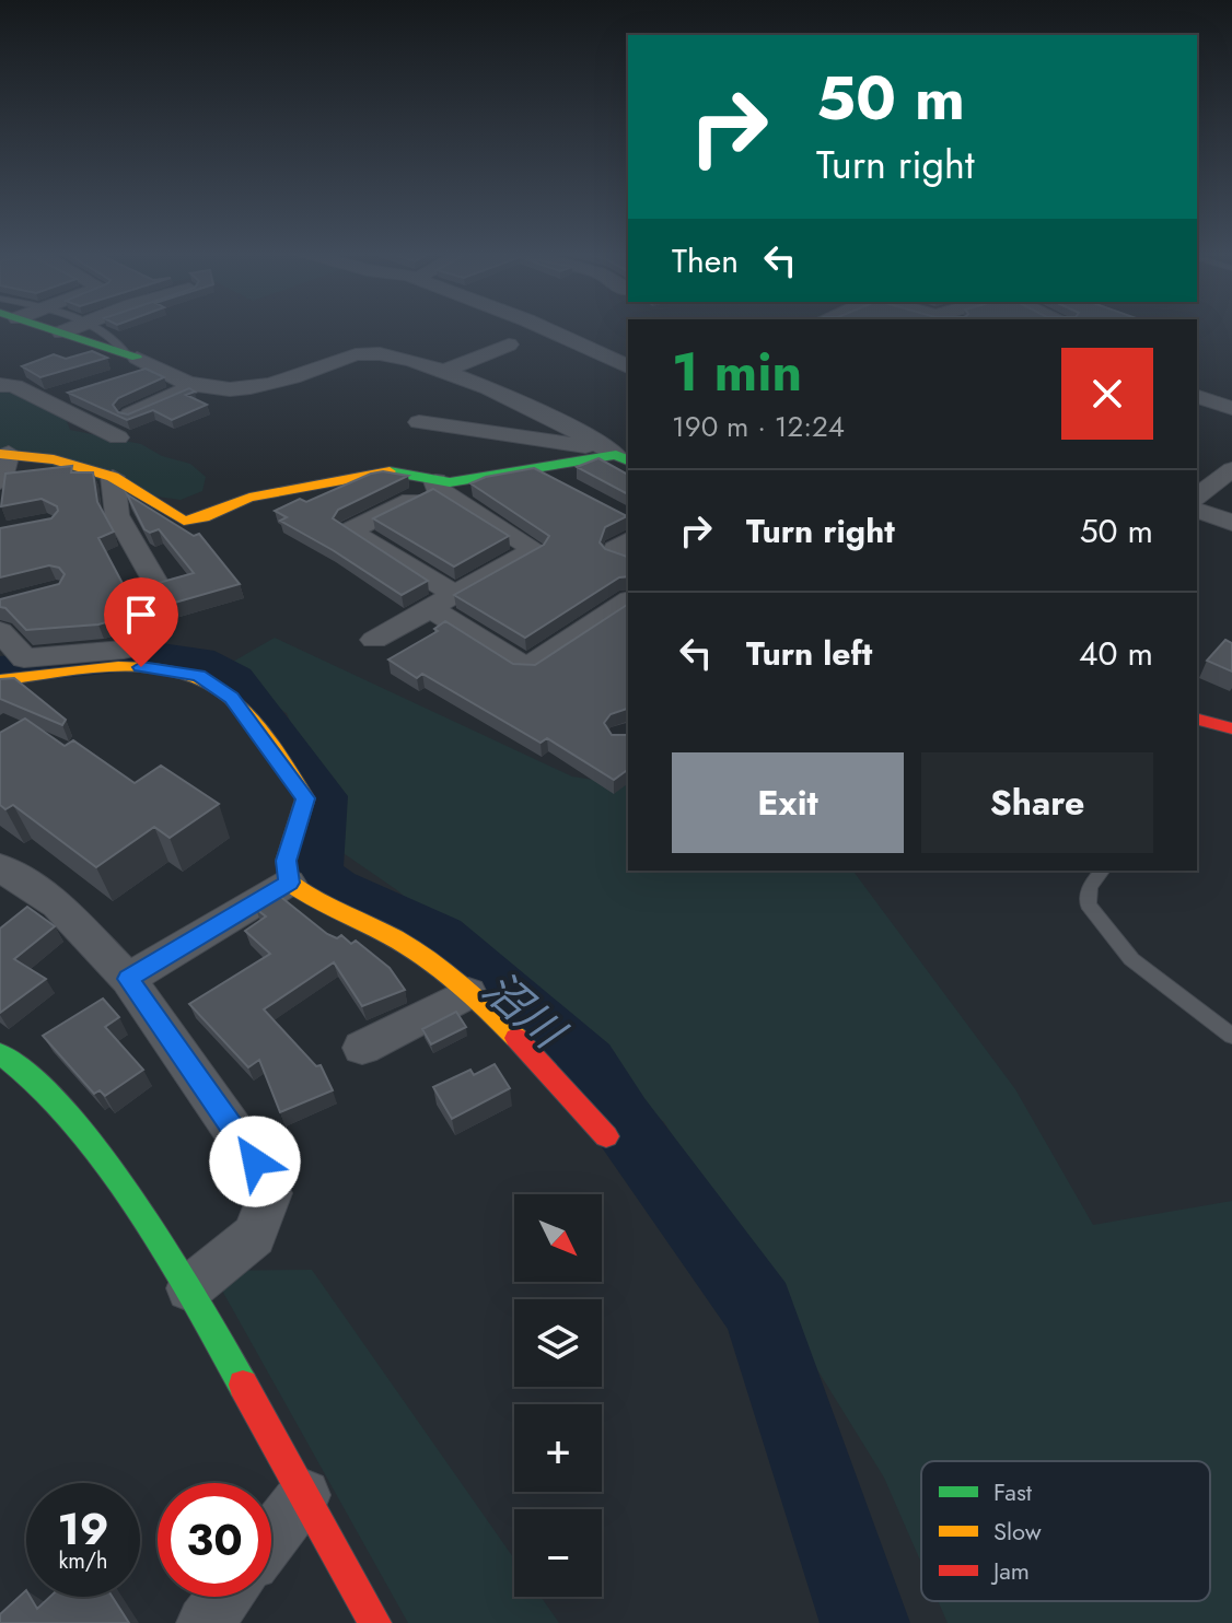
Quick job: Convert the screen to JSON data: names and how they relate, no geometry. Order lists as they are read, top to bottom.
{
  "water": ["沼川"],
  "legend": ["Fast", "Slow", "Jam"],
  "north": "bottom right",
  "page": {
    "turn": ["50 m", "Turn right"],
    "then": "Then",
    "heading": ["1 min", "190 m · 12:24"],
    "list": [
      {
        "name": "Turn right",
        "value": "50 m"
      },
      {
        "name": "Turn left",
        "value": "40 m"
      }
    ],
    "buttons": ["Exit", "Share"],
    "map_buttons": ["+", "−"],
    "speed": "19 km/h",
    "limit": "30"
  }
}
